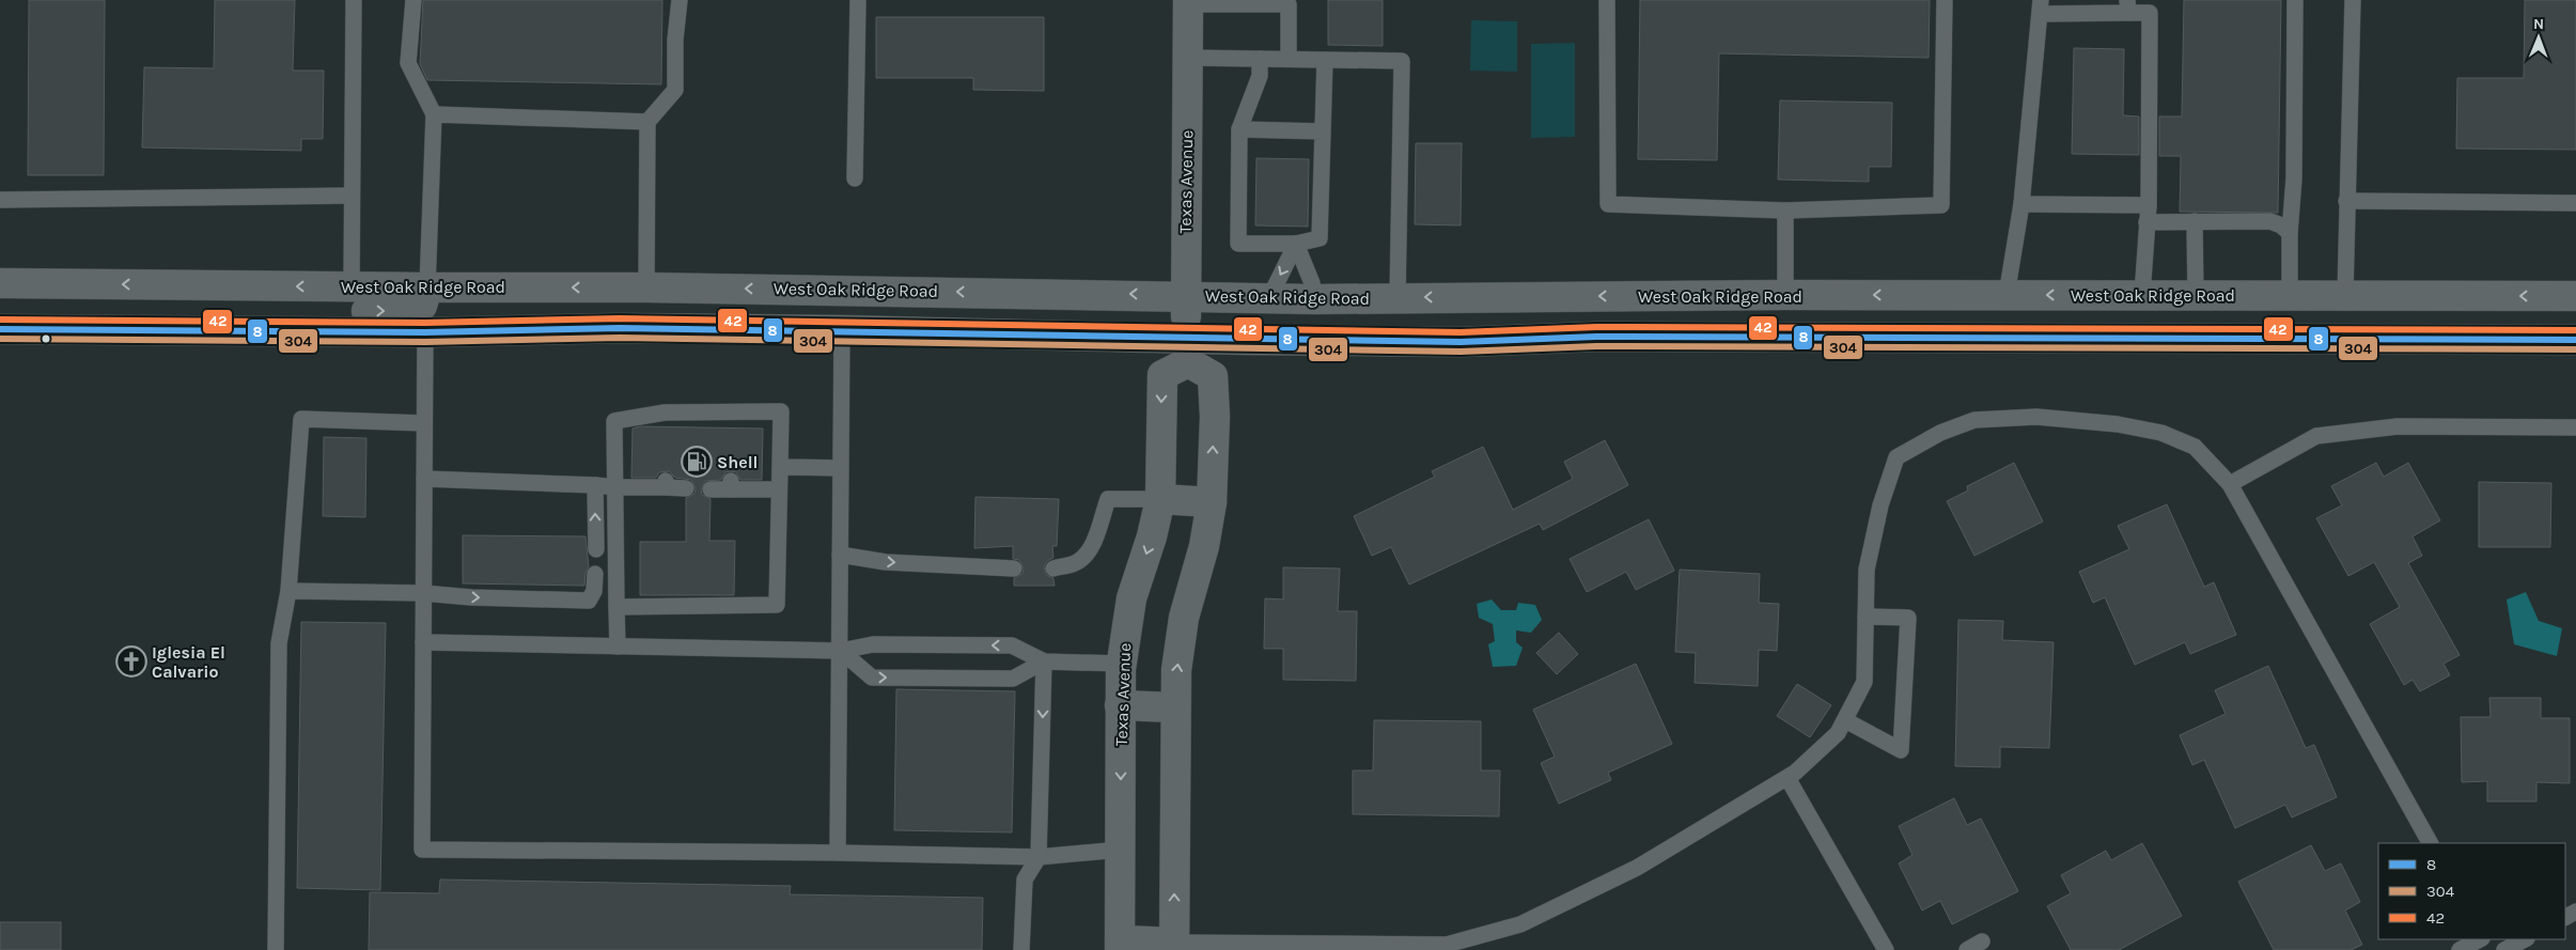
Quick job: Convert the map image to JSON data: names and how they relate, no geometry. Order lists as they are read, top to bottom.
{
  "streets": {
    "street": ["Texas Avenue", "West Oak Ridge Road"]
  },
  "crossings": [
    ["Texas Avenue", "West Oak Ridge Road"]
  ],
  "places": {
    "fuel station": ["Shell"],
    "church": ["Iglesia El Calvario"]
  },
  "lines": ["transit line 42", "transit line 8", "transit line 304"],
  "legend": ["8", "304", "42"],
  "north": "top"
}
